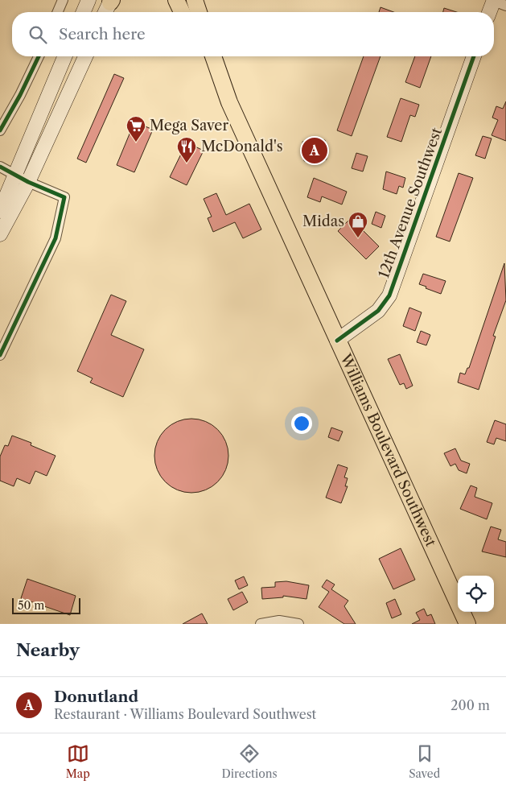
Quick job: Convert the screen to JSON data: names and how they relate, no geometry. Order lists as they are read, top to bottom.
{
  "streets": {
    "main road": ["12th Avenue Southwest", "Williams Boulevard Southwest"]
  },
  "crossings": [
    ["12th Avenue Southwest", "Williams Boulevard Southwest"]
  ],
  "places": {
    "supermarket": ["Mega Saver"],
    "restaurant": ["McDonald's"],
    "shop": ["Midas"]
  },
  "scale_bar": "50 m",
  "page": {
    "search": "Search here",
    "pins": "A",
    "scale": "50 m",
    "heading": "Nearby",
    "list": [
      {
        "mark": "A",
        "name": "Donutland",
        "note": "Restaurant · Williams Boulevard Southwest",
        "value": "200 m"
      }
    ],
    "nav": ["Map", "Directions", "Saved"]
  }
}
